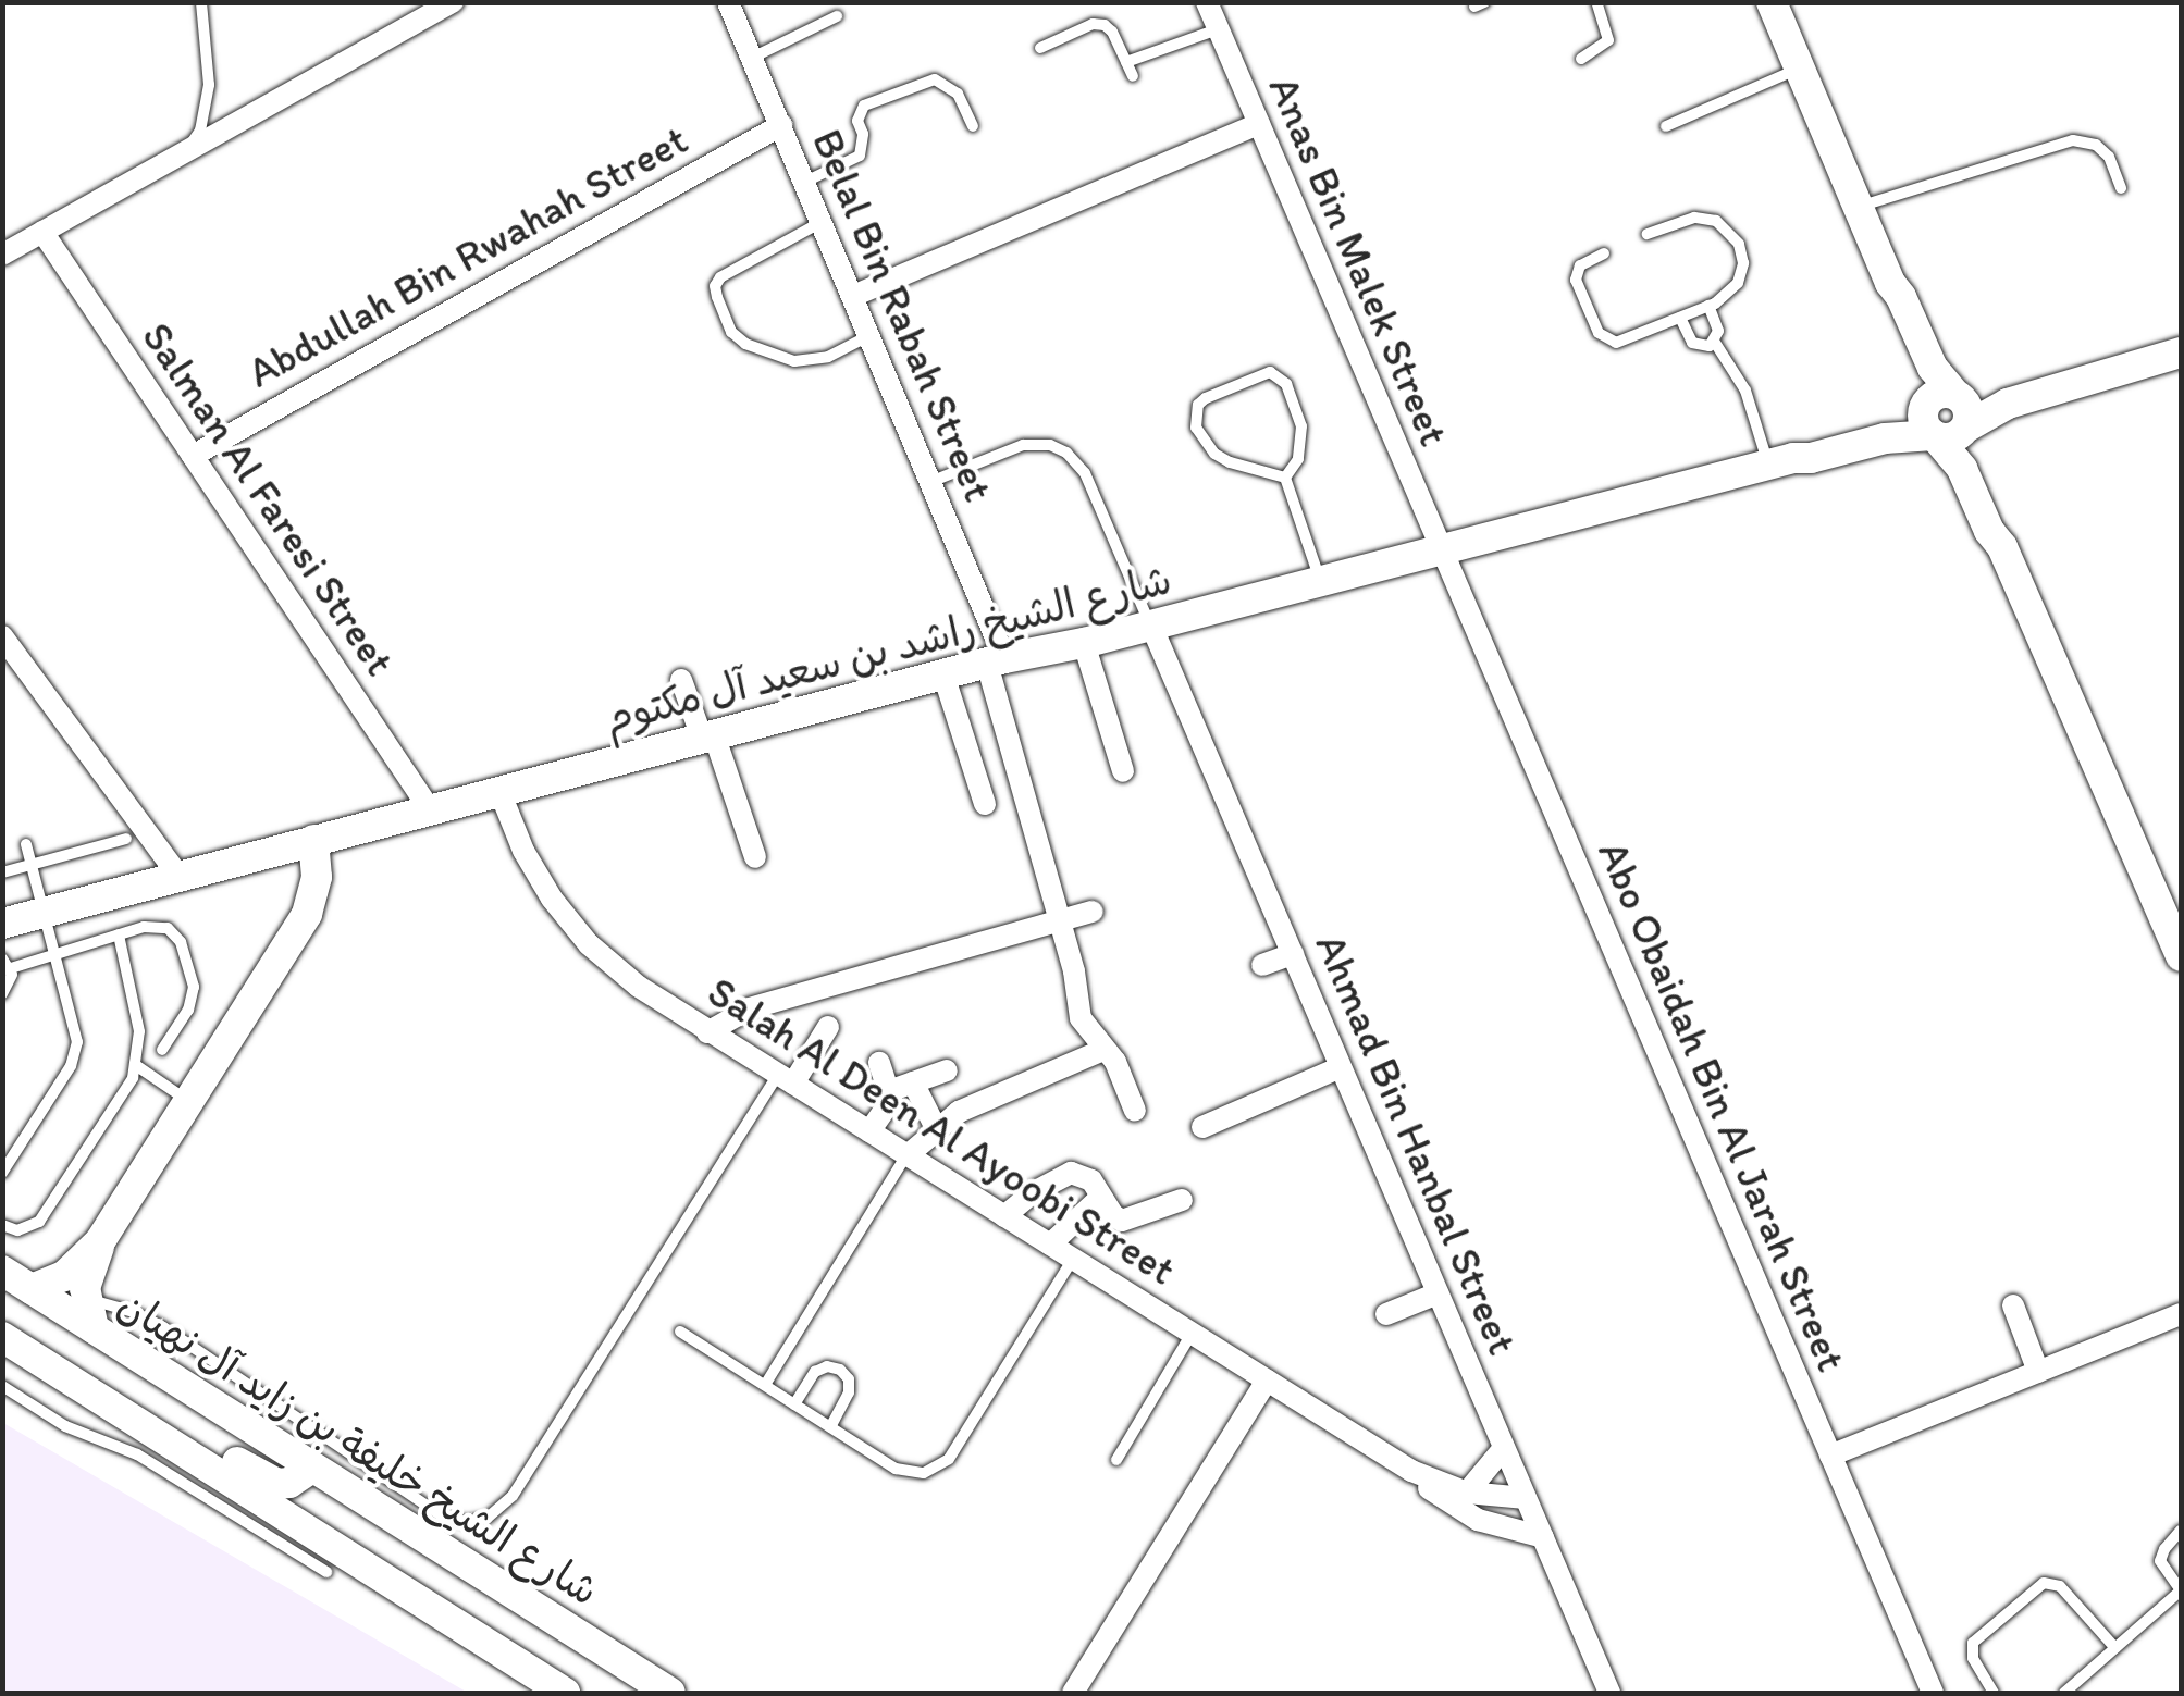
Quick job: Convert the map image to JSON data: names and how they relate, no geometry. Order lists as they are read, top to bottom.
{
  "streets": {
    "street": [
      "Abdullah Bin Rwahah Street",
      "Anas Bin Malek Street",
      "Belal Bin Rabah Street",
      "Salman Al Faresi Street",
      "شارع الشيخ راشد بن سعيد آل مكتوم",
      "Abo Obaidah Bin Al Jarah Street",
      "Salah Al Deen Al Ayoobi Street",
      "Ahmad Bin Hanbal Street",
      "شارع الشيخ خليفة بن زايد آل نهيان"
    ]
  },
  "crossings": [
    ["Abdullah Bin Rwahah Street", "Belal Bin Rabah Street"],
    ["Abdullah Bin Rwahah Street", "Salman Al Faresi Street"],
    ["Anas Bin Malek Street", "شارع الشيخ راشد بن سعيد آل مكتوم"],
    ["Anas Bin Malek Street", "Abo Obaidah Bin Al Jarah Street"],
    ["Belal Bin Rabah Street", "شارع الشيخ راشد بن سعيد آل مكتوم"],
    ["Salman Al Faresi Street", "شارع الشيخ راشد بن سعيد آل مكتوم"],
    ["شارع الشيخ راشد بن سعيد آل مكتوم", "Abo Obaidah Bin Al Jarah Street"],
    ["شارع الشيخ راشد بن سعيد آل مكتوم", "Salah Al Deen Al Ayoobi Street"],
    ["شارع الشيخ راشد بن سعيد آل مكتوم", "Ahmad Bin Hanbal Street"],
    ["Salah Al Deen Al Ayoobi Street", "Ahmad Bin Hanbal Street"]
  ]
}
